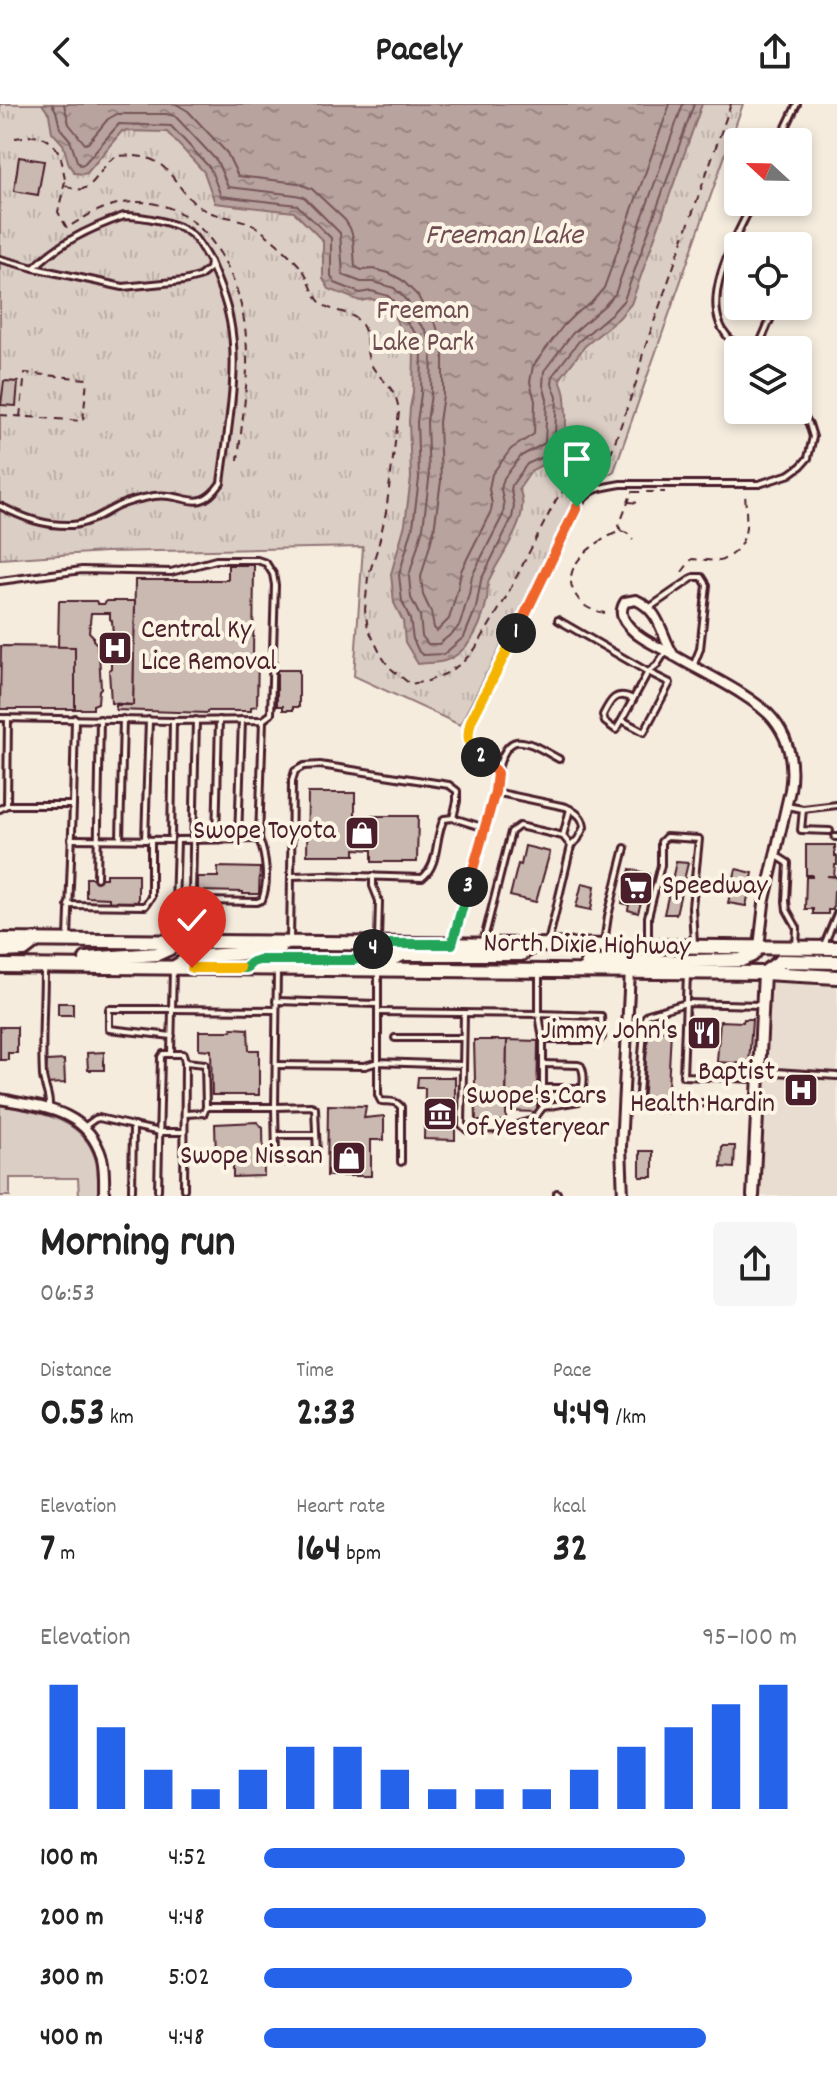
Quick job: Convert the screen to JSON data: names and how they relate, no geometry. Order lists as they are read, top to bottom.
{
  "streets": {
    "main road": ["North Dixie Highway"]
  },
  "water": ["Freeman Lake"],
  "parks": ["Freeman Lake Park"],
  "places": {
    "hospital": ["Central Ky Lice Removal", "Baptist Health Hardin"],
    "shop": ["Swope Toyota", "Swope Nissan"],
    "supermarket": ["Speedway"],
    "restaurant": ["Jimmy John's"],
    "museum": ["Swope's Cars of Yesteryear"]
  },
  "north": "left",
  "page": {
    "header": "Pacely",
    "pins": [
      "1",
      "2",
      "3",
      "4"
    ],
    "heading": ["Morning run", "06:53"],
    "stats": [
      ["Distance", "0.53 km"],
      ["Time", "2:33"],
      ["Pace", "4:49 /km"],
      ["Elevation", "7 m"],
      ["Heart rate", "164 bpm"],
      ["kcal", "32"]
    ],
    "chart": ["Elevation", "95–100 m"],
    "list": [
      {
        "name": "100 m",
        "note": "4:52"
      },
      {
        "name": "200 m",
        "note": "4:48"
      },
      {
        "name": "300 m",
        "note": "5:02"
      },
      {
        "name": "400 m",
        "note": "4:48"
      }
    ]
  }
}
